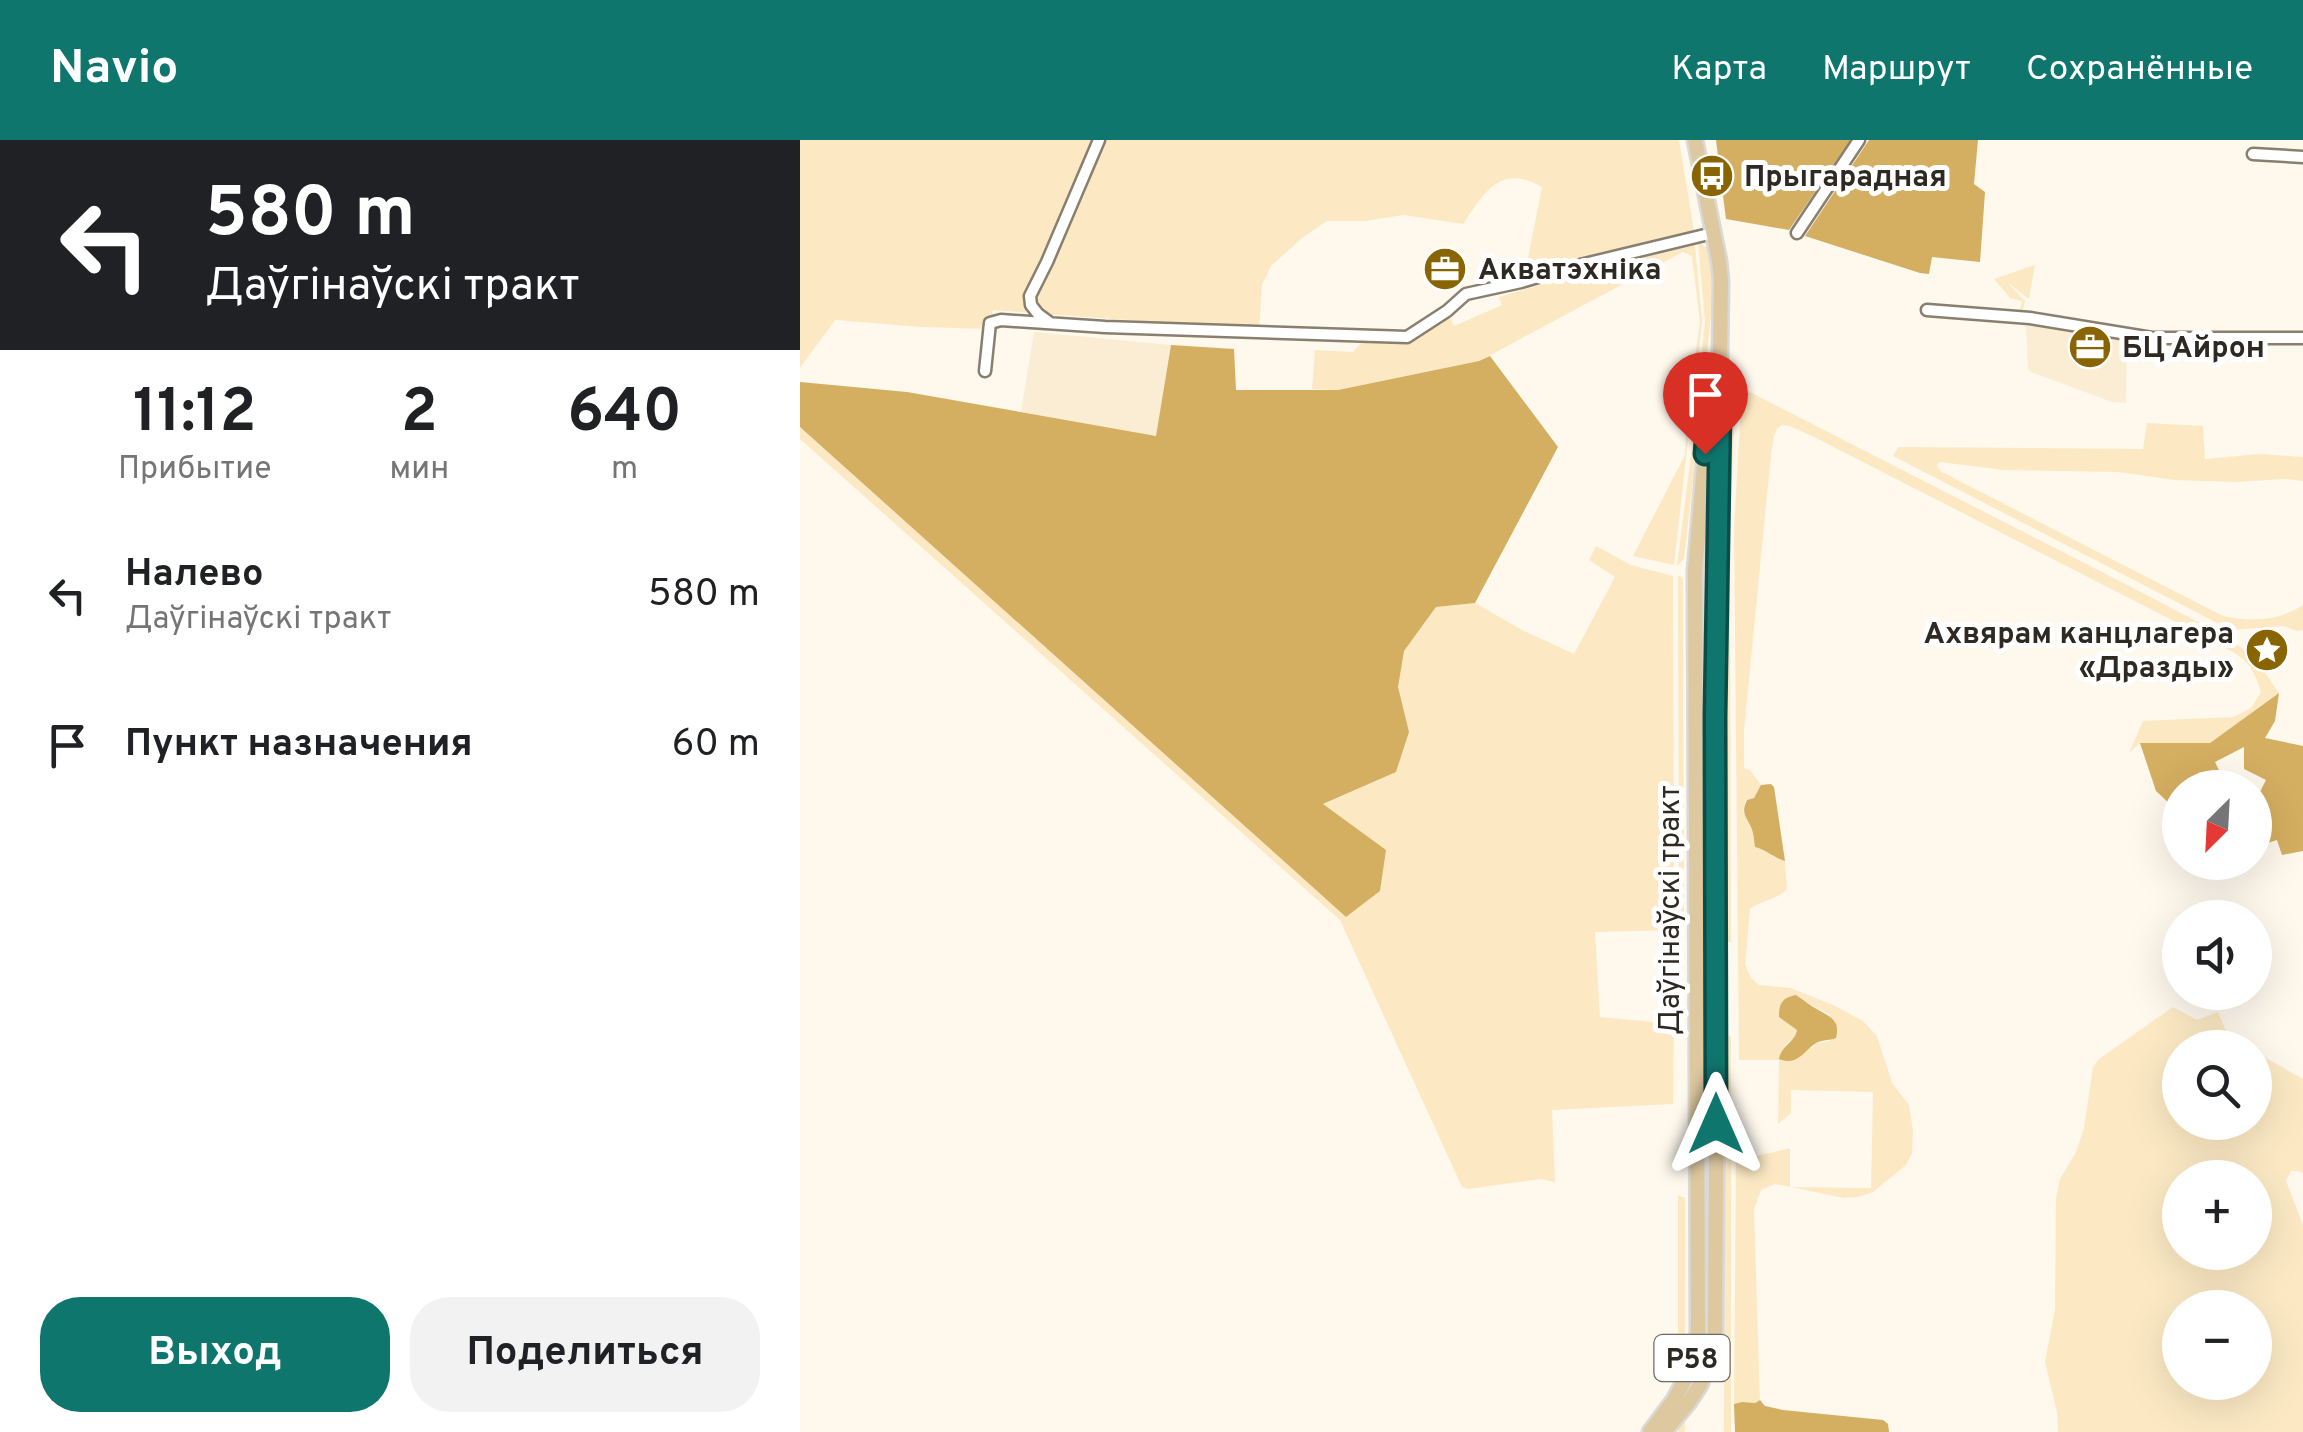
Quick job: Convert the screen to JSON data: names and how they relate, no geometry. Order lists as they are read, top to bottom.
{
  "streets": {
    "main road": ["Даўгінаўскі тракт", "Р58"]
  },
  "places": {
    "bus stop": ["Прыгарадная"],
    "office": ["Акватэхніка", "БЦ Айрон"],
    "place": ["Ахвярам канцлагера «Дразды»"]
  },
  "north": "bottom left",
  "page": {
    "header": "Navio",
    "nav": ["Карта", "Маршрут", "Сохранённые"],
    "turn": ["580 m", "Даўгінаўскі тракт"],
    "eta": [
      "11:12",
      "Прибытие",
      "2",
      "мин",
      "640",
      "m"
    ],
    "list": [
      {
        "name": "Налево",
        "note": "Даўгінаўскі тракт",
        "value": "580 m"
      },
      {
        "name": "Пункт назначения",
        "value": "60 m"
      }
    ],
    "map_buttons": ["+", "−"],
    "buttons": ["Выход", "Поделиться"]
  }
}
